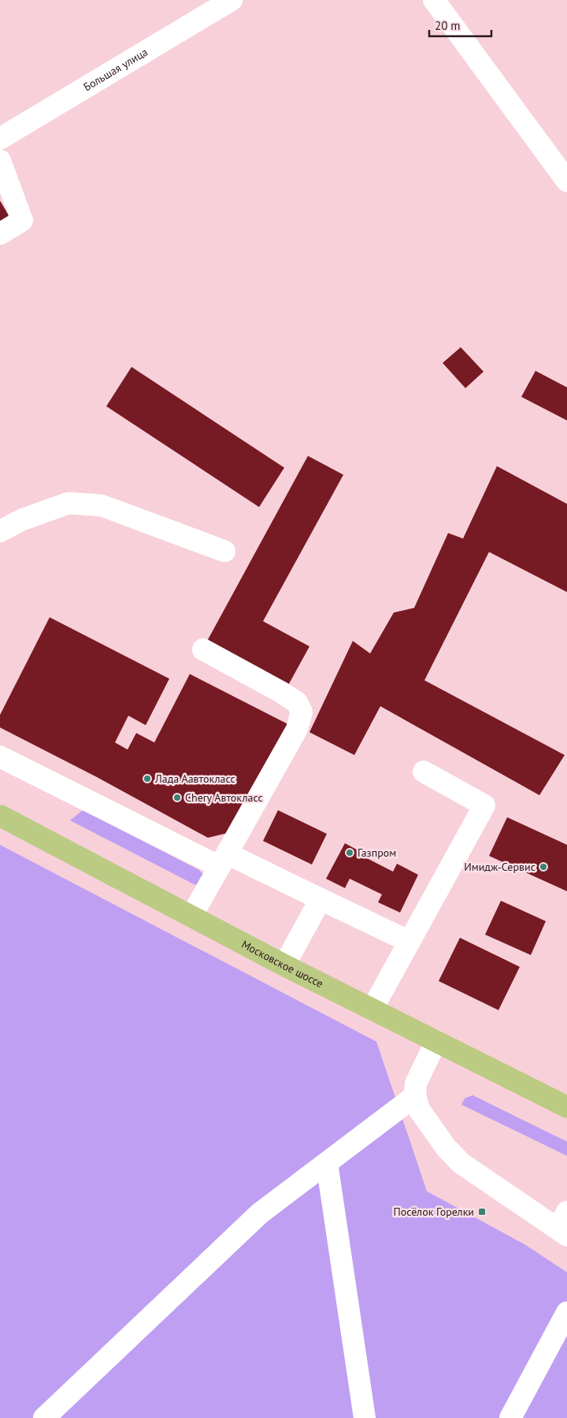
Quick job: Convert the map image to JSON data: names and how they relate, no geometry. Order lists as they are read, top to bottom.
{
  "streets": {
    "main road": ["Московское шоссе"],
    "street": ["Большая улица"]
  },
  "places": {
    "other": [
      "Лада Аавтокласс",
      "Chery Автокласс",
      "Газпром",
      "Имидж-Сервис"
    ],
    "transit": ["Посёлок Горелки"]
  },
  "scale_bar": "20 m"
}
